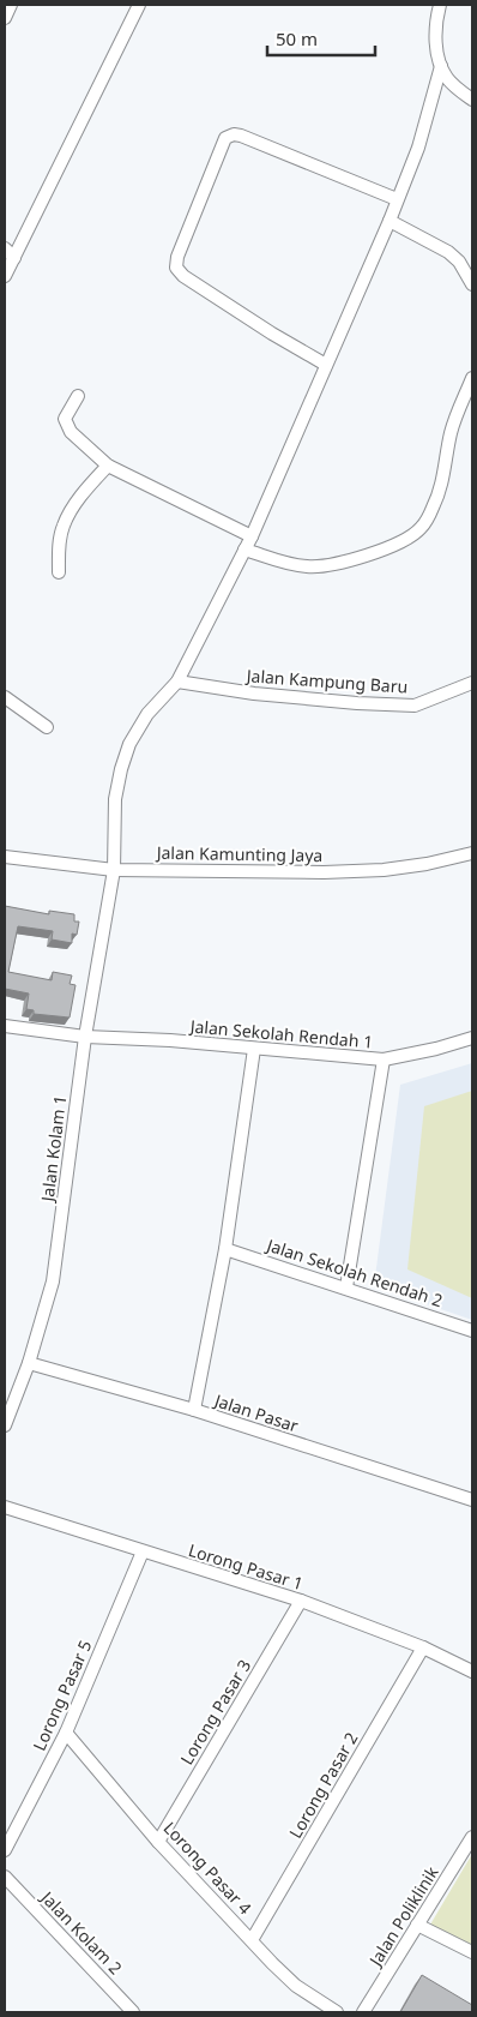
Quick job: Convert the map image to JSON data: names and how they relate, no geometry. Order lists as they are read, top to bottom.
{
  "streets": {
    "street": [
      "Jalan Kampung Baru",
      "Jalan Kamunting Jaya",
      "Jalan Sekolah Rendah 1",
      "Jalan Kolam 1",
      "Jalan Sekolah Rendah 2",
      "Jalan Pasar",
      "Lorong Pasar 1",
      "Lorong Pasar 5",
      "Lorong Pasar 3",
      "Lorong Pasar 2",
      "Lorong Pasar 4",
      "Jalan Poliklinik",
      "Jalan Kolam 2"
    ]
  },
  "crossings": [
    ["Jalan Kampung Baru", "Jalan Kolam 1"],
    ["Jalan Kamunting Jaya", "Jalan Kolam 1"],
    ["Jalan Sekolah Rendah 1", "Jalan Kolam 1"],
    ["Jalan Kolam 1", "Jalan Pasar"],
    ["Lorong Pasar 1", "Lorong Pasar 5"],
    ["Lorong Pasar 1", "Lorong Pasar 3"],
    ["Lorong Pasar 1", "Lorong Pasar 2"],
    ["Lorong Pasar 5", "Lorong Pasar 4"],
    ["Lorong Pasar 3", "Lorong Pasar 4"],
    ["Lorong Pasar 2", "Lorong Pasar 4"]
  ],
  "scale_bar": "50 m"
}
